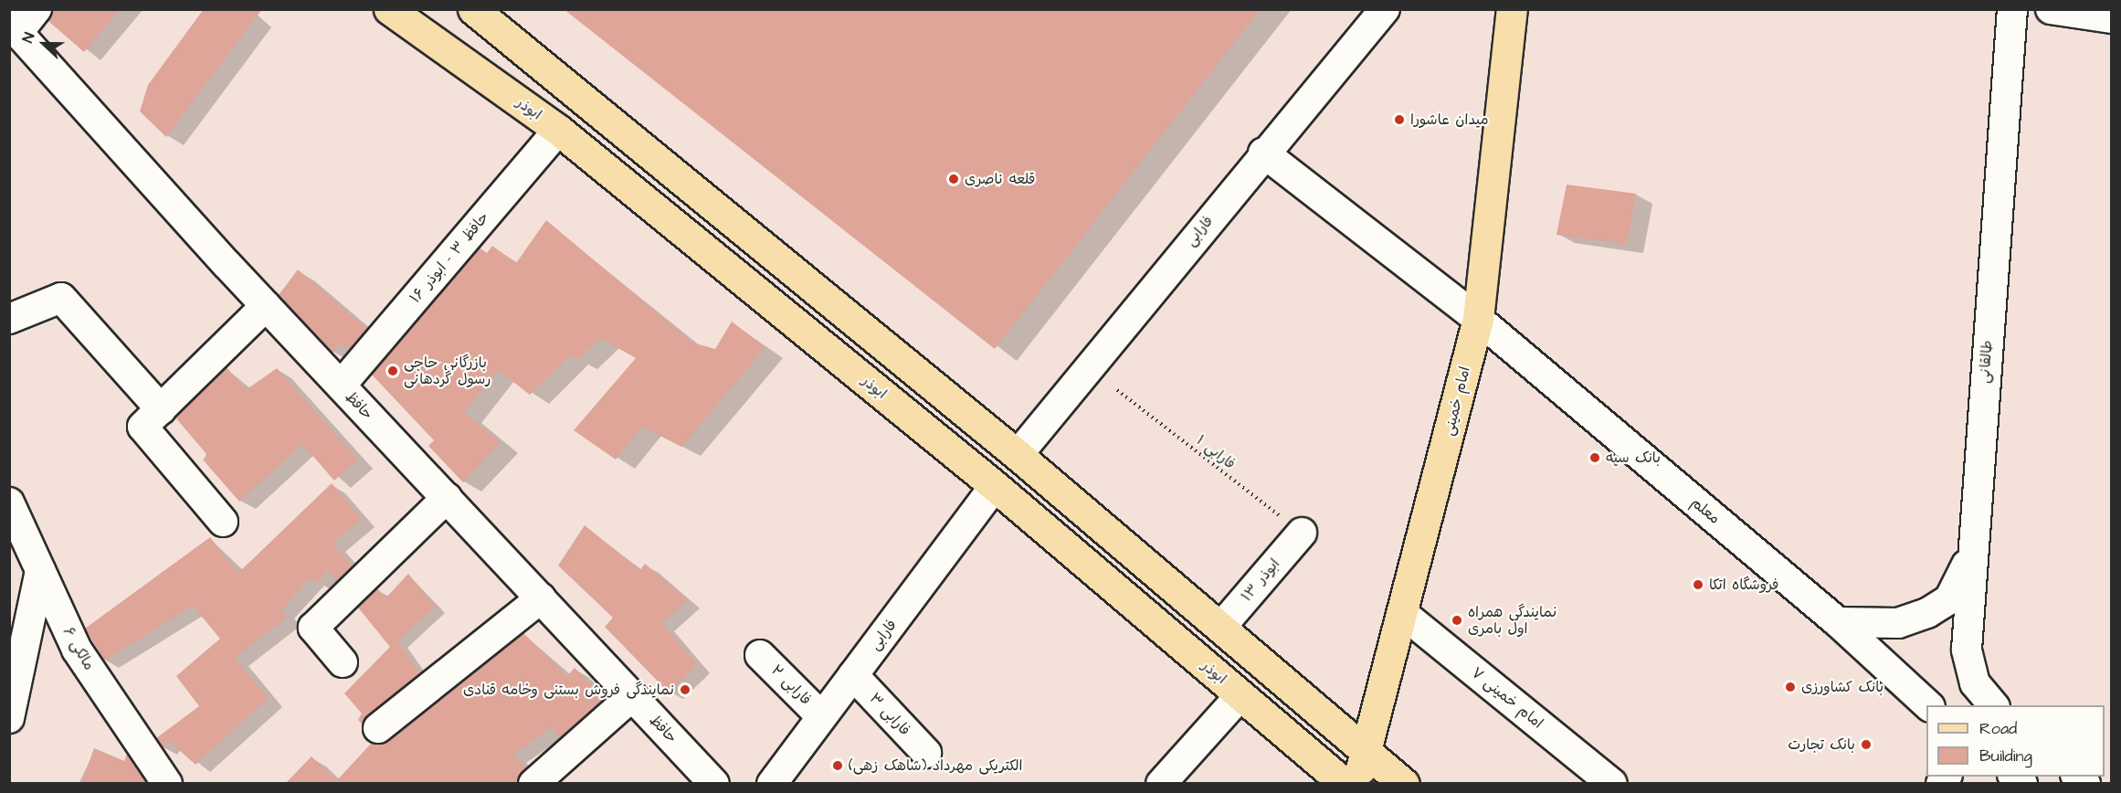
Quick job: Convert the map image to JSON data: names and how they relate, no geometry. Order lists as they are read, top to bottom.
{
  "streets": {
    "main road": ["ابوذر", "امام خمینی"],
    "street": [
      "فارابی",
      "حافظ ۳ - ابوذر ۱۶",
      "طالقانی",
      "حافظ",
      "معلم",
      "ابوذر ۱۳",
      "مالکی ۶",
      "فارابی ۲",
      "امام خمینی ۷",
      "فارابی ۳"
    ],
    "path": ["فارابی ۱"]
  },
  "crossings": [
    ["ابوذر", "فارابی"],
    ["ابوذر", "حافظ ۳ - ابوذر ۱۶"],
    ["فارابی", "معلم"],
    ["فارابی", "فارابی ۲"],
    ["فارابی", "فارابی ۳"],
    ["حافظ ۳ - ابوذر ۱۶", "حافظ"],
    ["امام خمینی", "معلم"],
    ["امام خمینی", "امام خمینی ۷"],
    ["فارابی ۱", "ابوذر ۱۳"]
  ],
  "places": [
    "میدان عاشورا",
    "قلعه ناصری",
    "بازرگانی حاجی رسول گردهانی",
    "بانک سپه",
    "فروشگاه اتکا",
    "نمایندگی همراه اول بامری",
    "بانک کشاورزی",
    "نمایندگی فروش بستنی وخامه قنادی",
    "بانک تجارت",
    "الکتریکی مهرداد (شاهک زهی)"
  ],
  "legend": ["Road", "Building"],
  "north": "left"
}
